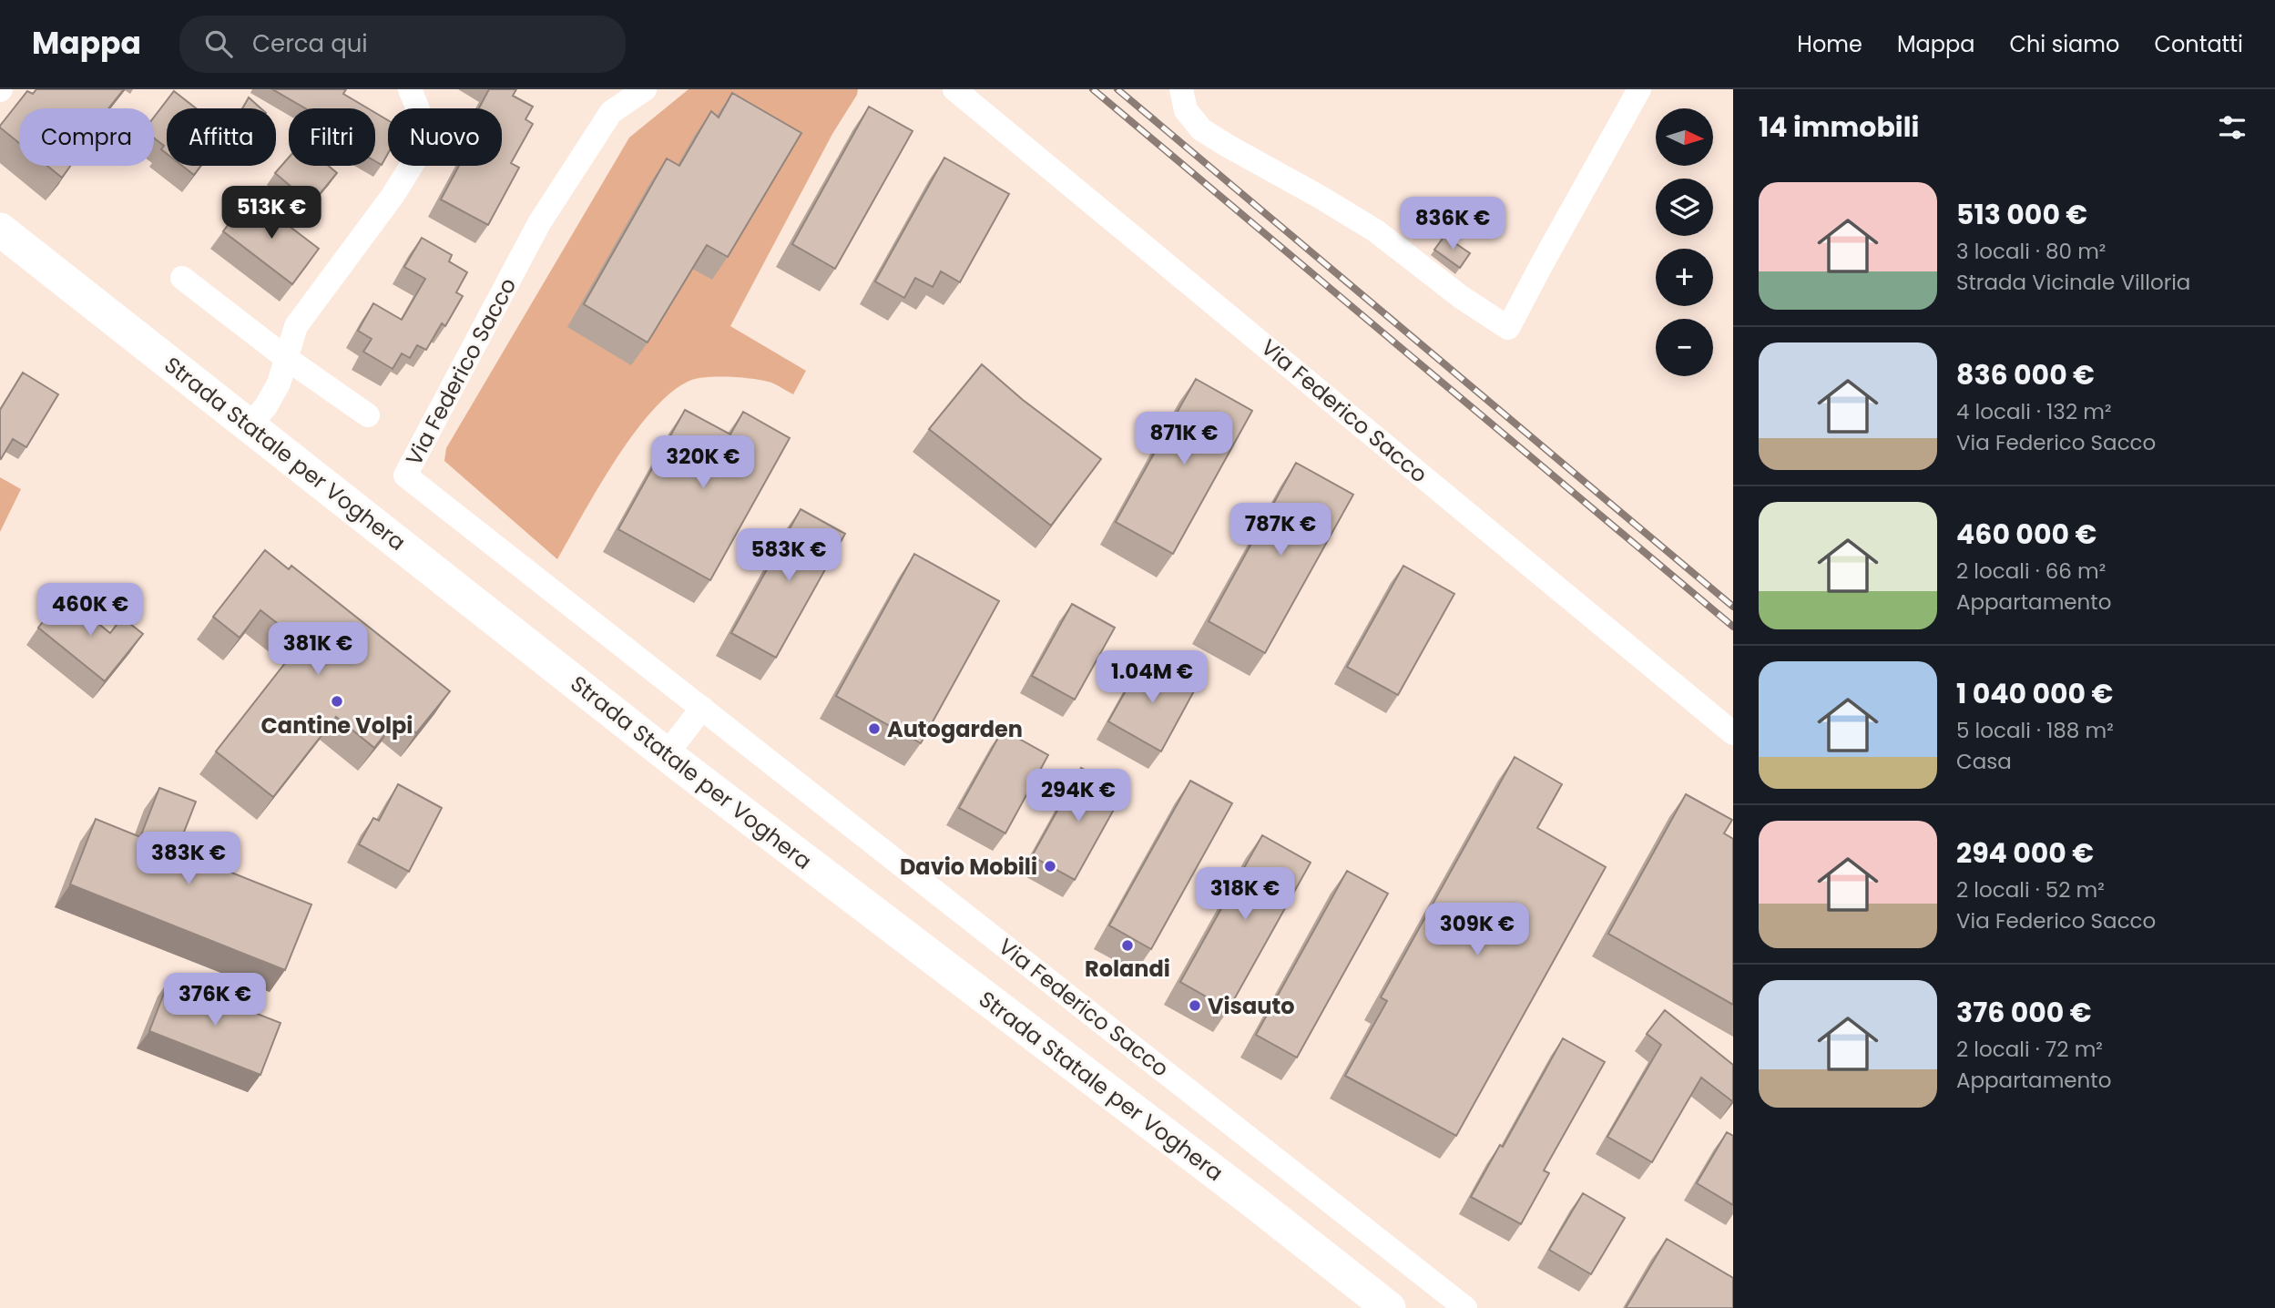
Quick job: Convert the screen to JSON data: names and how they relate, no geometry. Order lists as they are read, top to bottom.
{
  "streets": {
    "main road": ["Strada Statale per Voghera"],
    "street": ["Via Federico Sacco"]
  },
  "places": [
    "Cantine Volpi",
    "Autogarden",
    "Davio Mobili",
    "Rolandi",
    "Visauto"
  ],
  "north": "right",
  "page": {
    "header": "Mappa",
    "search": "Cerca qui",
    "nav": [
      "Home",
      "Mappa",
      "Chi siamo",
      "Contatti"
    ],
    "heading": "14 immobili",
    "map_buttons": ["+", "−"],
    "chip": [
      "Compra",
      "Affitta",
      "Filtri",
      "Nuovo"
    ],
    "list": [
      {
        "name": "513 000 €",
        "note": "3 locali · 80 m² · Strada Vicinale Villoria"
      },
      {
        "name": "836 000 €",
        "note": "4 locali · 132 m² · Via Federico Sacco"
      },
      {
        "name": "460 000 €",
        "note": "2 locali · 66 m² · Appartamento"
      },
      {
        "name": "1 040 000 €",
        "note": "5 locali · 188 m² · Casa"
      },
      {
        "name": "294 000 €",
        "note": "2 locali · 52 m² · Via Federico Sacco"
      },
      {
        "name": "376 000 €",
        "note": "2 locali · 72 m² · Appartamento"
      }
    ],
    "price": [
      "513K €",
      "836K €",
      "871K €",
      "320K €",
      "787K €",
      "583K €",
      "460K €",
      "381K €",
      "1.04M €",
      "294K €",
      "383K €",
      "318K €",
      "309K €",
      "376K €"
    ]
  }
}
